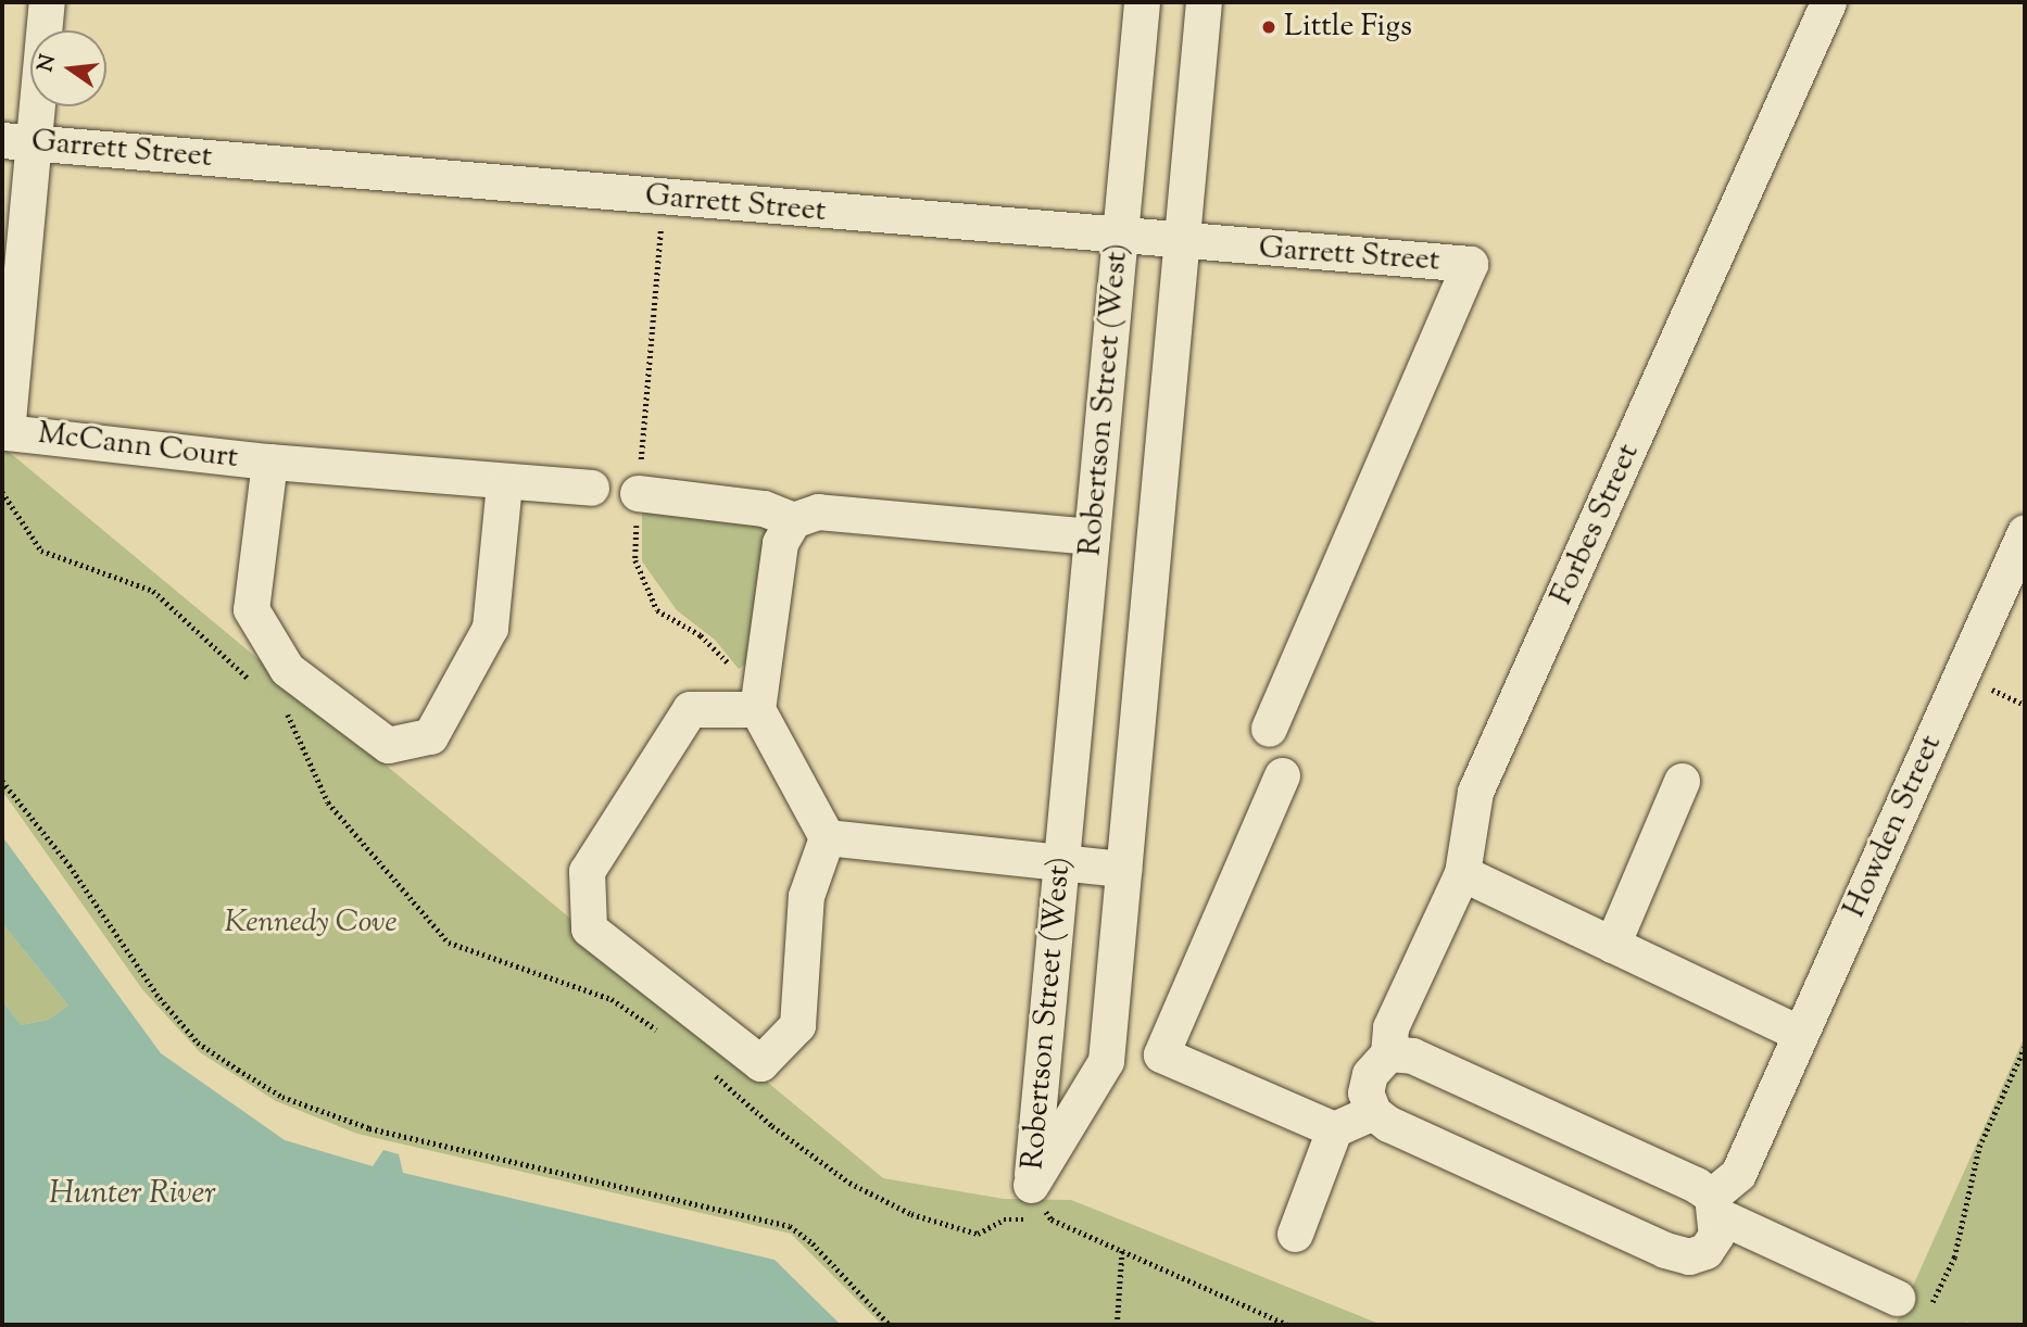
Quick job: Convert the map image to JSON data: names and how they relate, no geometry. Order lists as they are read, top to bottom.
{
  "streets": {
    "street": [
      "Garrett Street",
      "Robertson Street (West)",
      "McCann Court",
      "Forbes Street",
      "Howden Street"
    ]
  },
  "crossings": [
    ["Garrett Street", "Robertson Street (West)"]
  ],
  "water": ["Hunter River"],
  "parks": ["Kennedy Cove"],
  "places": ["Little Figs"],
  "north": "left"
}
